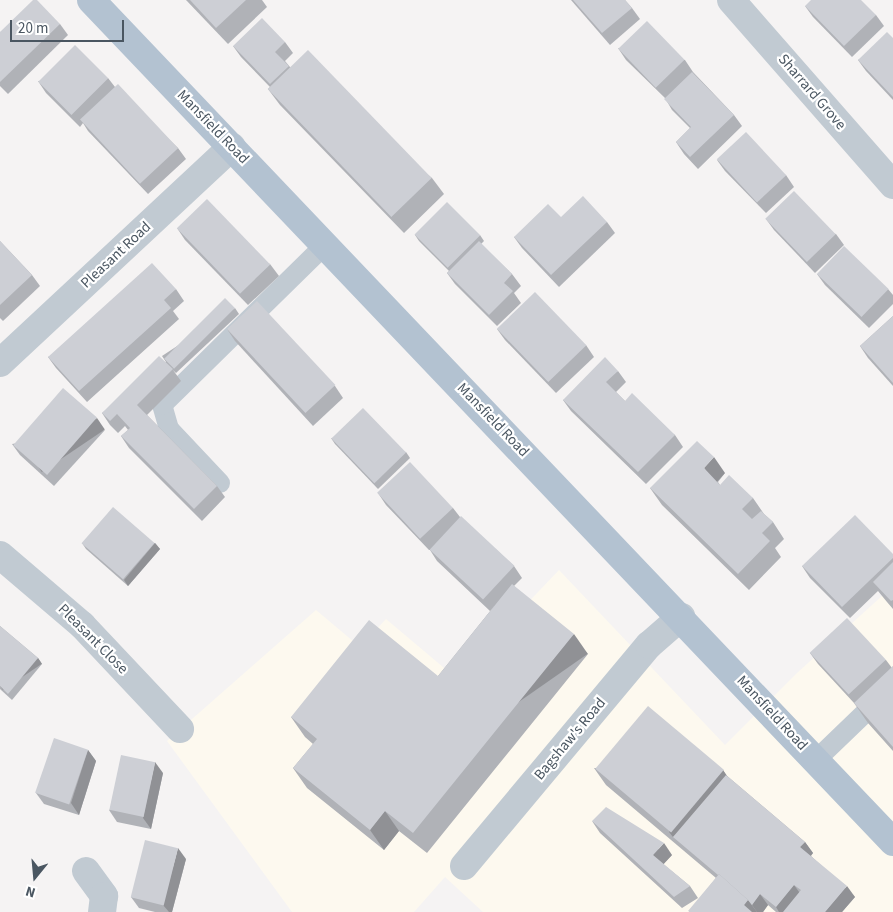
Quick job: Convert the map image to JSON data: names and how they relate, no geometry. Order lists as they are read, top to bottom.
{
  "streets": {
    "main road": ["Mansfield Road"],
    "street": [
      "Sharrard Grove",
      "Pleasant Road",
      "Pleasant Close",
      "Bagshaw's Road"
    ]
  },
  "crossings": [
    ["Mansfield Road", "Pleasant Road"],
    ["Mansfield Road", "Bagshaw's Road"]
  ],
  "scale_bar": "20 m",
  "north": "bottom"
}
